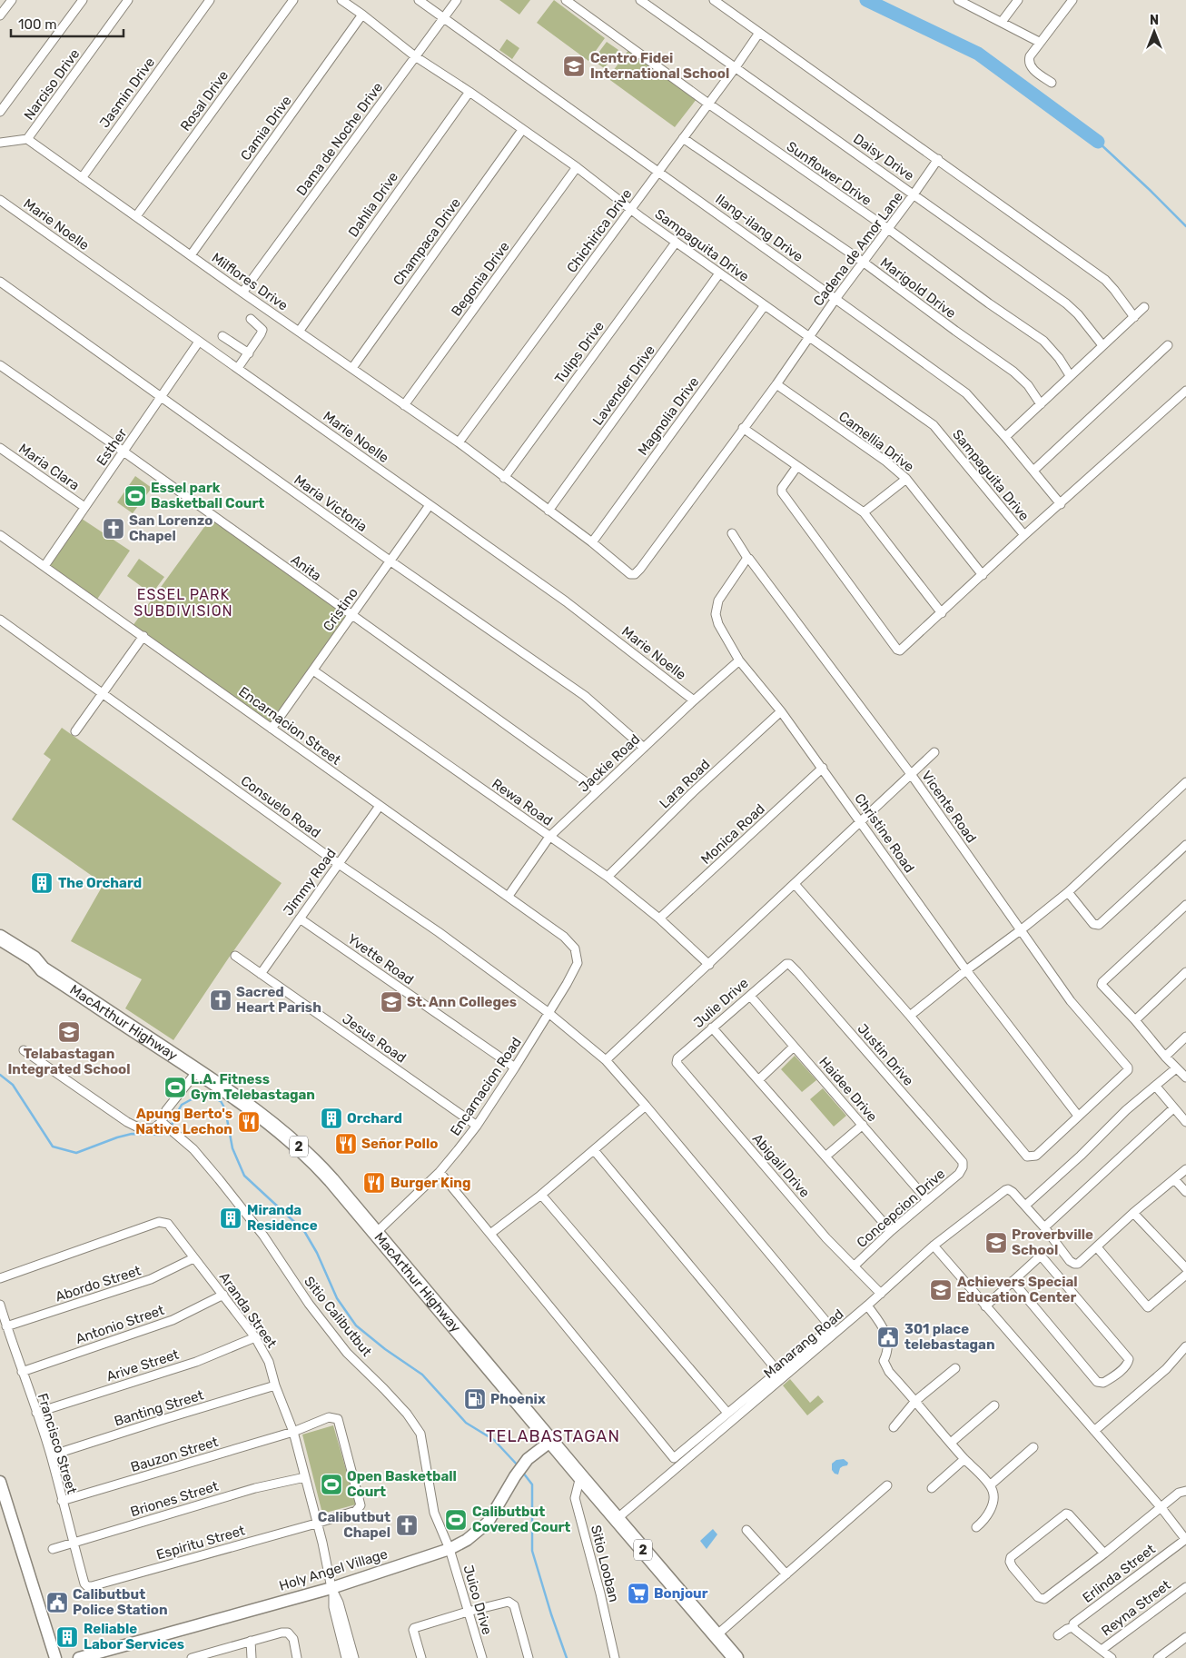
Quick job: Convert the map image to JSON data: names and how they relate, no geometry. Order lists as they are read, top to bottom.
{
  "streets": {
    "highway": ["MacArthur Highway", "2"],
    "street": [
      "Narciso Drive",
      "Jasmin Drive",
      "Rosal Drive",
      "Camia Drive",
      "Dama de Noche Drive",
      "Daisy Drive",
      "Sunflower Drive",
      "Dahlia Drive",
      "Marie Noelle",
      "Ilang-ilang Drive",
      "Chichirica Drive",
      "Champaca Drive",
      "Sampaguita Drive",
      "Cadena de Amor Lane",
      "Begonia Drive",
      "Milflores Drive",
      "Marigold Drive",
      "Tulips Drive",
      "Lavender Drive",
      "Magnolia Drive",
      "Camellia Drive",
      "Esther",
      "Maria Clara",
      "Maria Victoria",
      "Anita",
      "Cristino",
      "Encarnacion Street",
      "Jackie Road",
      "Lara Road",
      "Rewa Road",
      "Consuelo Road",
      "Vicente Road",
      "Christine Road",
      "Monica Road",
      "Jimmy Road",
      "Yvette Road",
      "Julie Drive",
      "Jesus Road",
      "Justin Drive",
      "Encarnacion Road",
      "Haidee Drive",
      "Abigail Drive",
      "Concepcion Drive",
      "Abordo Street",
      "Aranda Street",
      "Sitio Calibutbut",
      "Antonio Street",
      "Manarang Road",
      "Arive Street",
      "Banting Street",
      "Francisco Street",
      "Bauzon Street",
      "Briones Street",
      "Espiritu Street",
      "Sitio Looban",
      "Holy Angel Village",
      "Erlinda Street",
      "Juico Drive",
      "Reyna Street"
    ]
  },
  "crossings": [
    ["Narciso Drive", "Milflores Drive"],
    ["Jasmin Drive", "Milflores Drive"],
    ["Rosal Drive", "Milflores Drive"],
    ["Camia Drive", "Sampaguita Drive"],
    ["Camia Drive", "Milflores Drive"],
    ["Dama de Noche Drive", "Ilang-ilang Drive"],
    ["Dama de Noche Drive", "Sampaguita Drive"],
    ["Dama de Noche Drive", "Milflores Drive"],
    ["Daisy Drive", "Chichirica Drive"],
    ["Daisy Drive", "Cadena de Amor Lane"],
    ["Sunflower Drive", "Chichirica Drive"],
    ["Sunflower Drive", "Cadena de Amor Lane"],
    ["Dahlia Drive", "Sampaguita Drive"],
    ["Dahlia Drive", "Milflores Drive"],
    ["Marie Noelle", "Esther"],
    ["Marie Noelle", "Cristino"],
    ["Marie Noelle", "Jackie Road"],
    ["Ilang-ilang Drive", "Chichirica Drive"],
    ["Ilang-ilang Drive", "Cadena de Amor Lane"],
    ["Chichirica Drive", "Sampaguita Drive"],
    ["Chichirica Drive", "Milflores Drive"],
    ["Chichirica Drive", "Marigold Drive"],
    ["Champaca Drive", "Sampaguita Drive"],
    ["Champaca Drive", "Milflores Drive"],
    ["Sampaguita Drive", "Cadena de Amor Lane"],
    ["Sampaguita Drive", "Begonia Drive"],
    ["Sampaguita Drive", "Tulips Drive"],
    ["Sampaguita Drive", "Lavender Drive"],
    ["Sampaguita Drive", "Magnolia Drive"],
    ["Cadena de Amor Lane", "Milflores Drive"],
    ["Cadena de Amor Lane", "Marigold Drive"],
    ["Cadena de Amor Lane", "Camellia Drive"],
    ["Begonia Drive", "Milflores Drive"],
    ["Milflores Drive", "Tulips Drive"],
    ["Milflores Drive", "Lavender Drive"],
    ["Milflores Drive", "Magnolia Drive"],
    ["Esther", "Maria Clara"],
    ["Esther", "Maria Victoria"],
    ["Esther", "Anita"],
    ["Esther", "Encarnacion Street"],
    ["Maria Victoria", "Cristino"],
    ["Maria Victoria", "Jackie Road"],
    ["Anita", "Cristino"],
    ["Anita", "Jackie Road"],
    ["Cristino", "Encarnacion Street"],
    ["Cristino", "Rewa Road"],
    ["Encarnacion Street", "Jackie Road"],
    ["Encarnacion Street", "Jimmy Road"],
    ["Encarnacion Street", "Encarnacion Road"],
    ["Jackie Road", "Rewa Road"],
    ["Jackie Road", "Christine Road"],
    ["Lara Road", "Rewa Road"],
    ["Lara Road", "Christine Road"],
    ["Rewa Road", "Monica Road"],
    ["Consuelo Road", "Jimmy Road"],
    ["Consuelo Road", "Encarnacion Road"],
    ["Vicente Road", "Christine Road"],
    ["Christine Road", "Monica Road"],
    ["Jimmy Road", "Yvette Road"],
    ["Jimmy Road", "Jesus Road"],
    ["Yvette Road", "Encarnacion Road"],
    ["Julie Drive", "Justin Drive"],
    ["Julie Drive", "Haidee Drive"],
    ["Julie Drive", "Abigail Drive"],
    ["MacArthur Highway", "Encarnacion Road"],
    ["MacArthur Highway", "Manarang Road"],
    ["MacArthur Highway", "Sitio Looban"],
    ["MacArthur Highway", "Holy Angel Village"],
    ["Jesus Road", "Encarnacion Road"],
    ["Justin Drive", "Concepcion Drive"],
    ["Haidee Drive", "Concepcion Drive"],
    ["Abigail Drive", "Concepcion Drive"],
    ["Abigail Drive", "Manarang Road"],
    ["Abordo Street", "Aranda Street"],
    ["Abordo Street", "Francisco Street"],
    ["Aranda Street", "Antonio Street"],
    ["Aranda Street", "Arive Street"],
    ["Aranda Street", "Banting Street"],
    ["Aranda Street", "Bauzon Street"],
    ["Aranda Street", "Briones Street"],
    ["Aranda Street", "Espiritu Street"],
    ["Aranda Street", "Holy Angel Village"],
    ["Sitio Calibutbut", "Holy Angel Village"],
    ["Sitio Calibutbut", "Juico Drive"],
    ["Antonio Street", "Francisco Street"],
    ["Arive Street", "Francisco Street"],
    ["Banting Street", "Francisco Street"],
    ["Francisco Street", "Bauzon Street"],
    ["Francisco Street", "Briones Street"],
    ["Francisco Street", "Espiritu Street"],
    ["Bauzon Street", "Espiritu Street"],
    ["Holy Angel Village", "Juico Drive"]
  ],
  "districts": ["ESSEL PARK SUBDIVISION", "TELABASTAGAN"],
  "places": {
    "school or university": [
      "Centro Fidei International School",
      "St. Ann Colleges",
      "Telabastagan Integrated School",
      "Proverbville School",
      "Achievers Special Education Center"
    ],
    "sports": [
      "Essel park Basketball Court",
      "L.A. Fitness Gym Telebastagan",
      "Open Basketball Court",
      "Calibutbut Covered Court"
    ],
    "church": ["San Lorenzo Chapel", "Sacred Heart Parish", "Calibutbut Chapel"],
    "building": [
      "The Orchard",
      "Orchard",
      "Miranda Residence",
      "Reliable Labor Services"
    ],
    "restaurant": ["Apung Berto's Native Lechon", "Señor Pollo", "Burger King"],
    "public building": ["301 place telebastagan", "Calibutbut Police Station"],
    "fuel station": ["Phoenix"],
    "supermarket": ["Bonjour"]
  },
  "scale_bar": "100 m",
  "north": "top"
}
